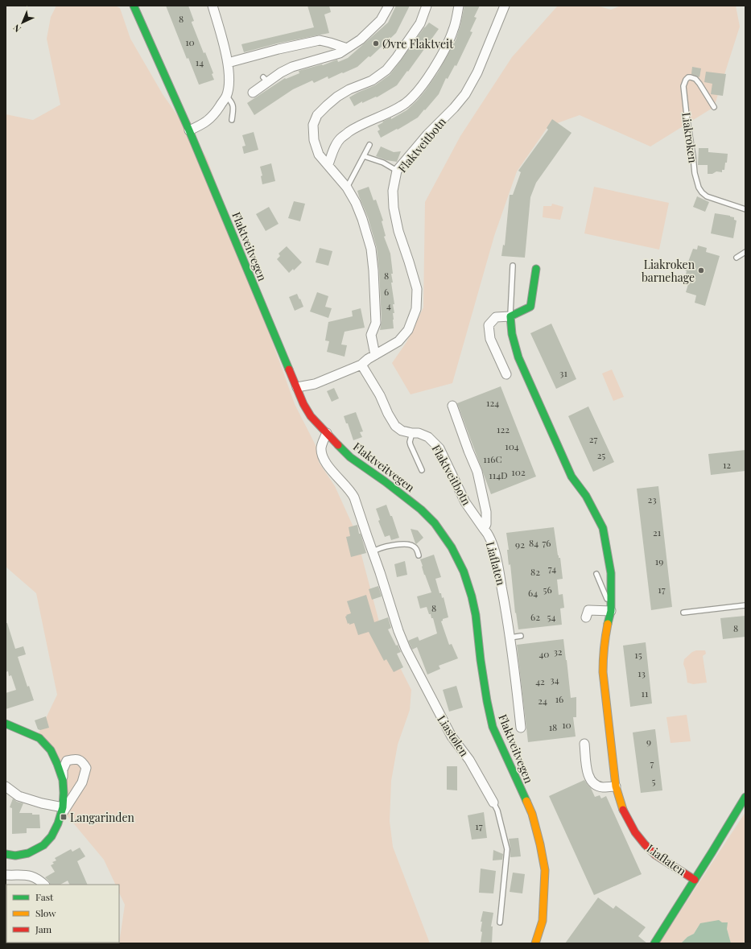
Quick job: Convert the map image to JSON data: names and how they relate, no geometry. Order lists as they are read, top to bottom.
{
  "streets": {
    "main road": ["Flaktveitvegen", "Liaflaten"],
    "street": ["Flaktveitbotn", "Liastølen"],
    "lane": ["Liakroken"]
  },
  "crossings": [
    ["Flaktveitbotn", "Flaktveitvegen"],
    ["Flaktveitbotn", "Liaflaten"],
    ["Flaktveitvegen", "Liastølen"]
  ],
  "places": {
    "other": ["Øvre Flaktveit", "Liakroken barnehage"],
    "transit": ["Langarinden"]
  },
  "house_numbers": [
    "8",
    "10",
    "14",
    "8",
    "6",
    "4",
    "31",
    "124",
    "122",
    "27",
    "104",
    "25",
    "116C",
    "12",
    "102",
    "114D",
    "23",
    "21",
    "84",
    "76",
    "92",
    "19",
    "74",
    "82",
    "56",
    "17",
    "64",
    "8",
    "62",
    "54",
    "8",
    "32",
    "40",
    "15",
    "13",
    "34",
    "42",
    "11",
    "16",
    "24",
    "10",
    "18",
    "9",
    "7",
    "5",
    "17"
  ],
  "legend": ["Fast", "Slow", "Jam"],
  "north": "bottom left"
}
